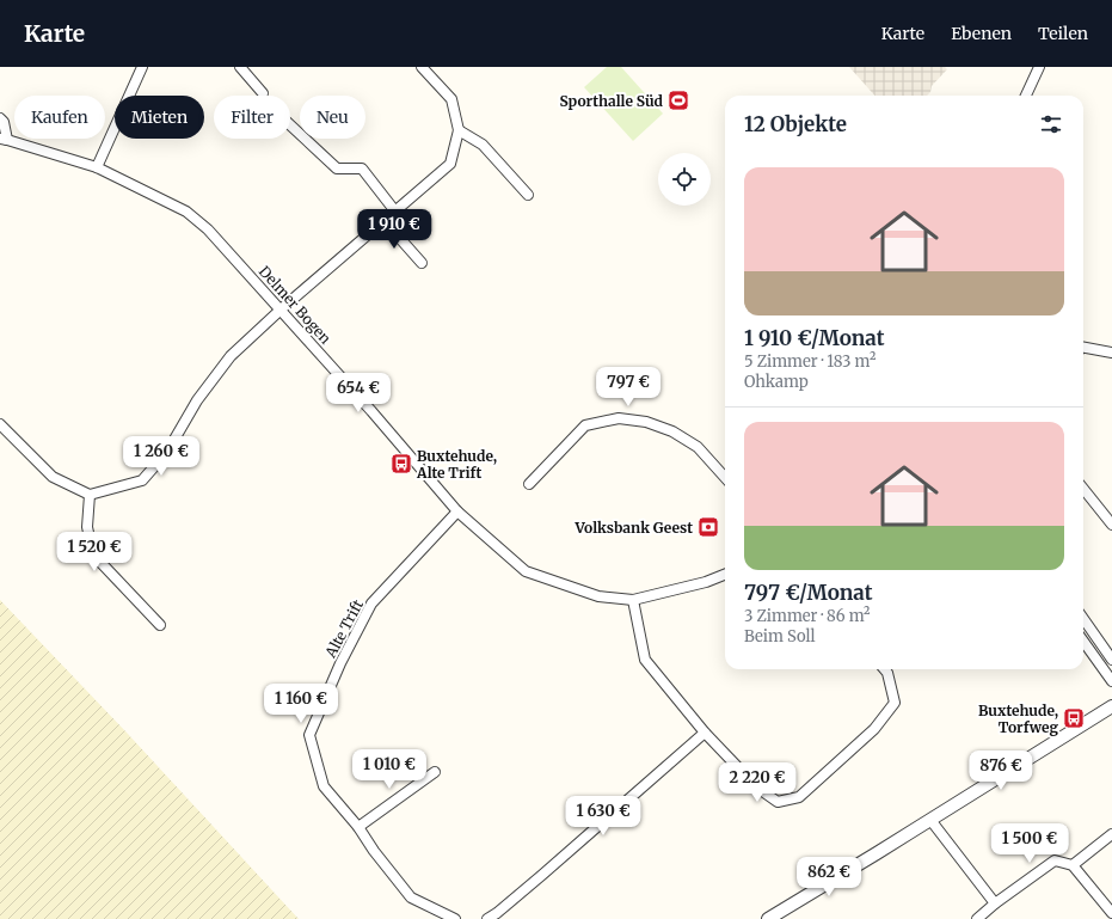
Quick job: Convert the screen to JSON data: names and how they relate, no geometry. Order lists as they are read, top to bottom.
{
  "streets": {
    "street": ["Delmer Bogen", "Alte Trift"]
  },
  "crossings": [
    ["Delmer Bogen", "Alte Trift"]
  ],
  "places": {
    "sports": ["Sporthalle Süd"],
    "bus stop": ["Buxtehude, Alte Trift", "Buxtehude, Torfweg"],
    "bank": ["Volksbank Geest"]
  },
  "page": {
    "header": "Karte",
    "nav": ["Karte", "Ebenen", "Teilen"],
    "chip": [
      "Kaufen",
      "Mieten",
      "Filter",
      "Neu"
    ],
    "heading": "12 Objekte",
    "list": [
      {
        "name": "1 910 €/Monat",
        "note": "5 Zimmer · 183 m² · Ohkamp"
      },
      {
        "name": "797 €/Monat",
        "note": "3 Zimmer · 86 m² · Beim Soll"
      }
    ],
    "price": [
      "1 910 €",
      "797 €",
      "654 €",
      "1 260 €",
      "1 520 €",
      "1 160 €",
      "1 010 €",
      "876 €",
      "2 220 €",
      "1 630 €",
      "1 500 €",
      "862 €"
    ]
  }
}
